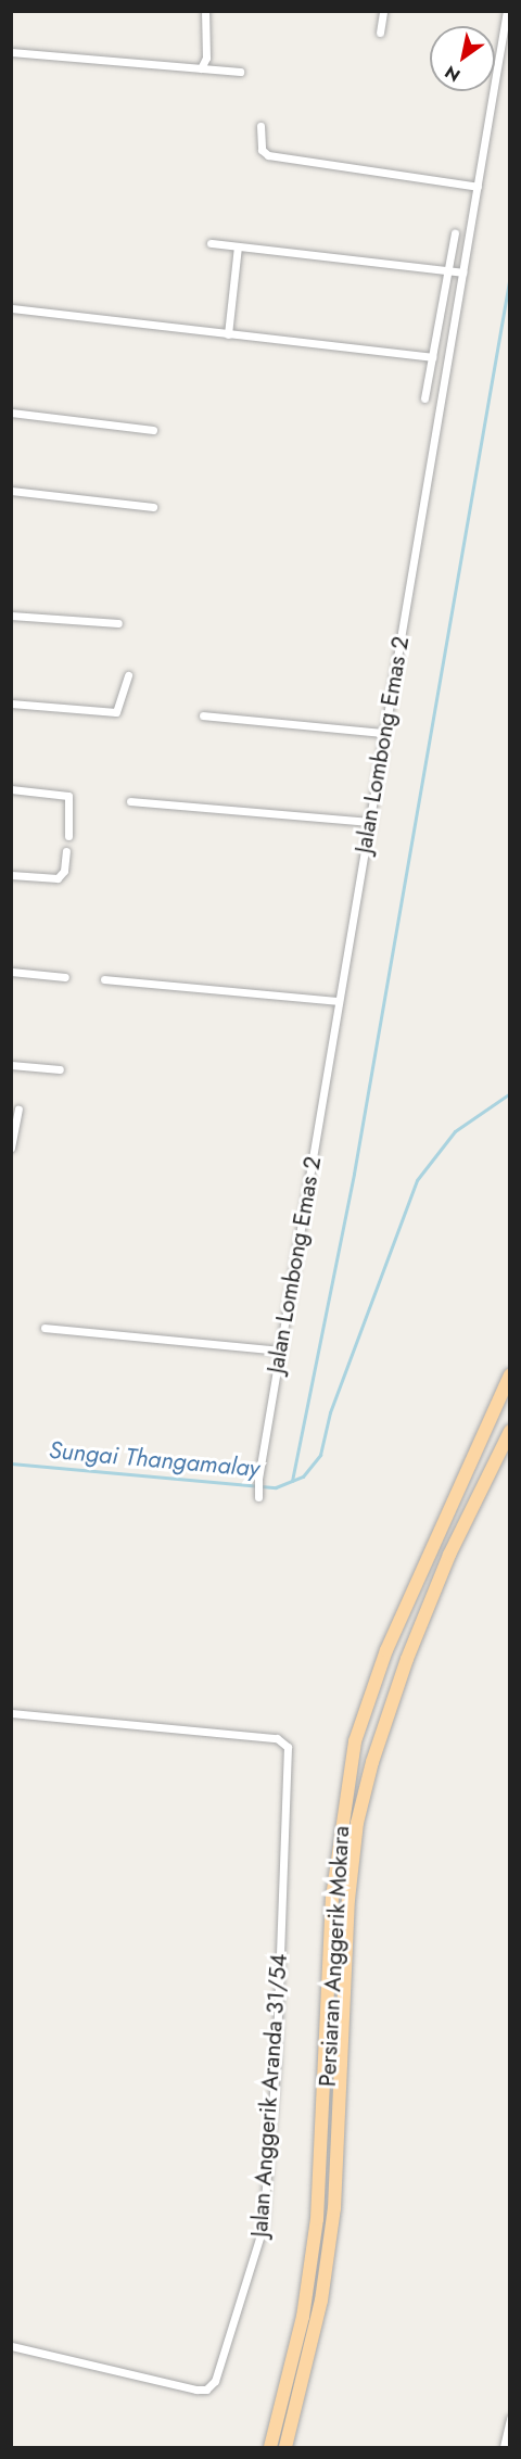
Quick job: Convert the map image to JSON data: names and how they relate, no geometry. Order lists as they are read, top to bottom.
{
  "streets": {
    "main road": ["Persiaran Anggerik Mokara"],
    "street": ["Jalan Lombong Emas 2", "Jalan Anggerik Aranda 31/54"]
  },
  "water": ["Sungai Thangamalay"],
  "north": "bottom left"
}
